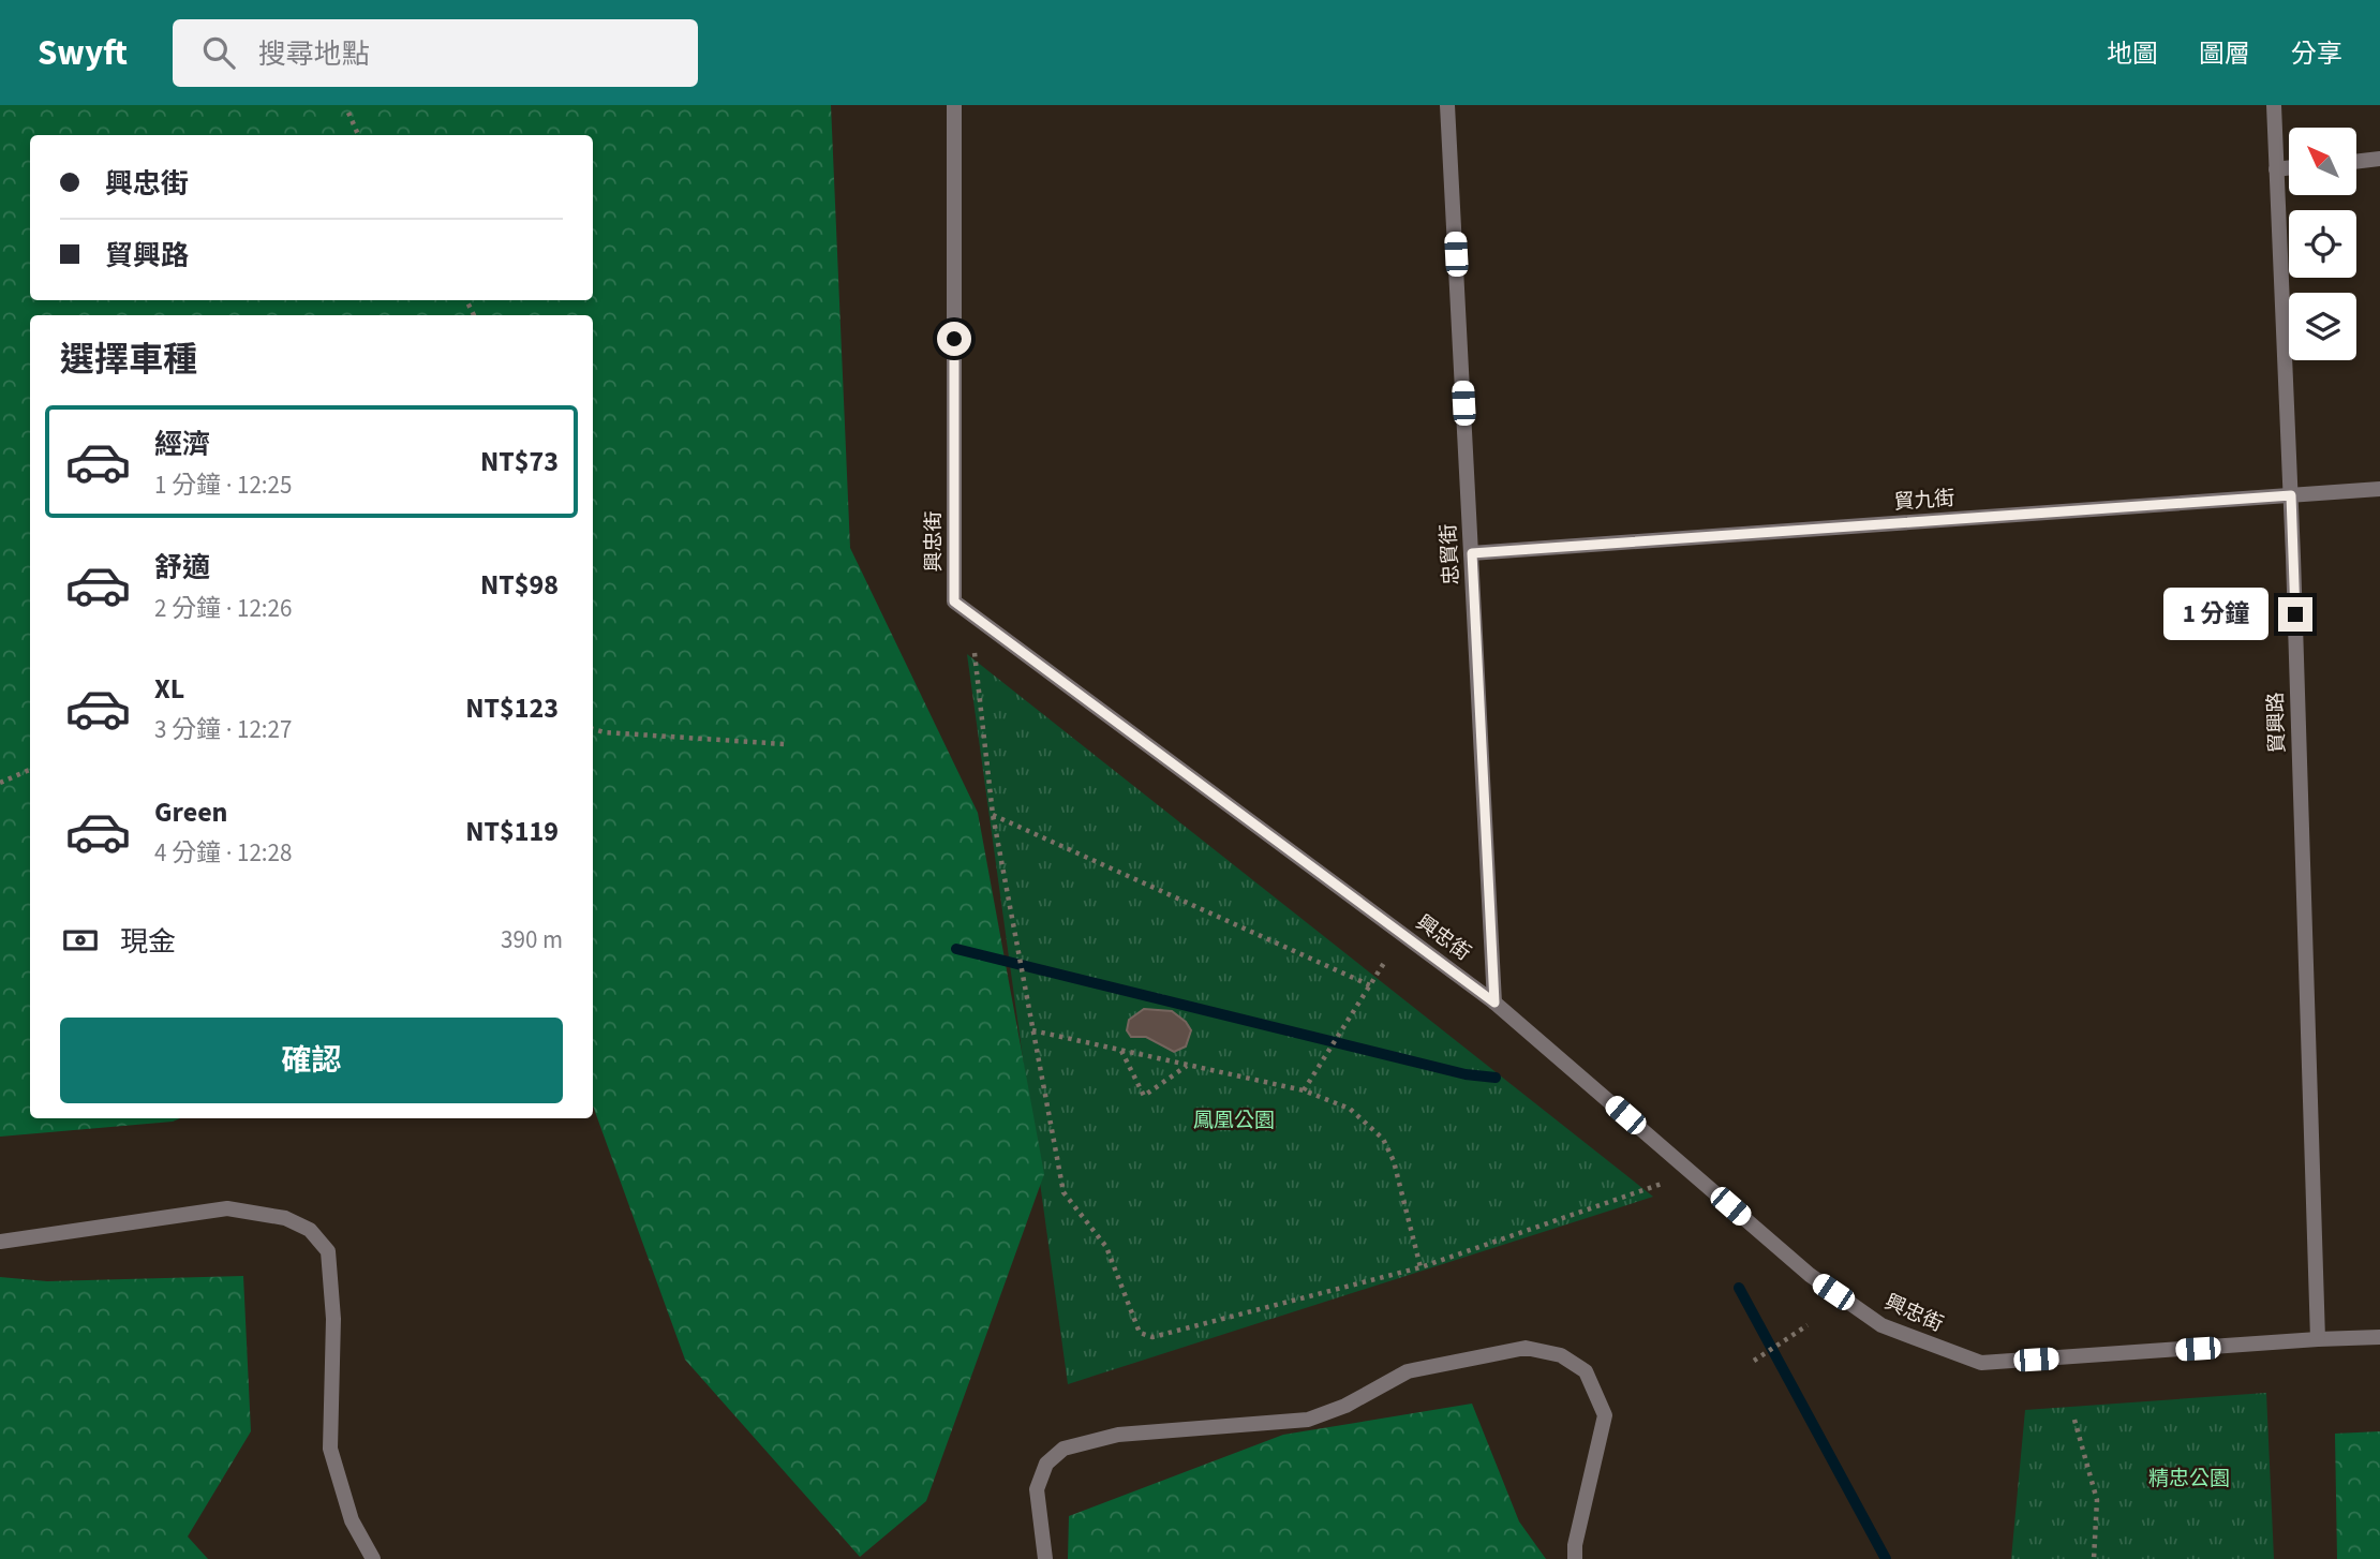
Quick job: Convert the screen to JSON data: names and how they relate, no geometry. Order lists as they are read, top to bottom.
{
  "streets": {
    "street": [
      "貿九街",
      "興忠街",
      "忠貿街",
      "貿興路"
    ]
  },
  "crossings": [
    ["貿九街", "忠貿街"],
    ["貿九街", "貿興路"],
    ["興忠街", "忠貿街"],
    ["興忠街", "貿興路"]
  ],
  "parks": ["鳳凰公園", "精忠公園"],
  "north": "top left",
  "page": {
    "header": "Swyft",
    "search": "搜尋地點",
    "nav": ["地圖", "圖層", "分享"],
    "banner": ["興忠街", "貿興路"],
    "heading": "選擇車種",
    "list": [
      {
        "name": "經濟",
        "note": "1 分鐘 · 12:25",
        "value": "NT$73"
      },
      {
        "name": "舒適",
        "note": "2 分鐘 · 12:26",
        "value": "NT$98"
      },
      {
        "name": "XL",
        "note": "3 分鐘 · 12:27",
        "value": "NT$123"
      },
      {
        "name": "Green",
        "note": "4 分鐘 · 12:28",
        "value": "NT$119"
      }
    ],
    "bubble": "1 分鐘",
    "pay": ["現金", "390 m"],
    "buttons": "確認"
  }
}
